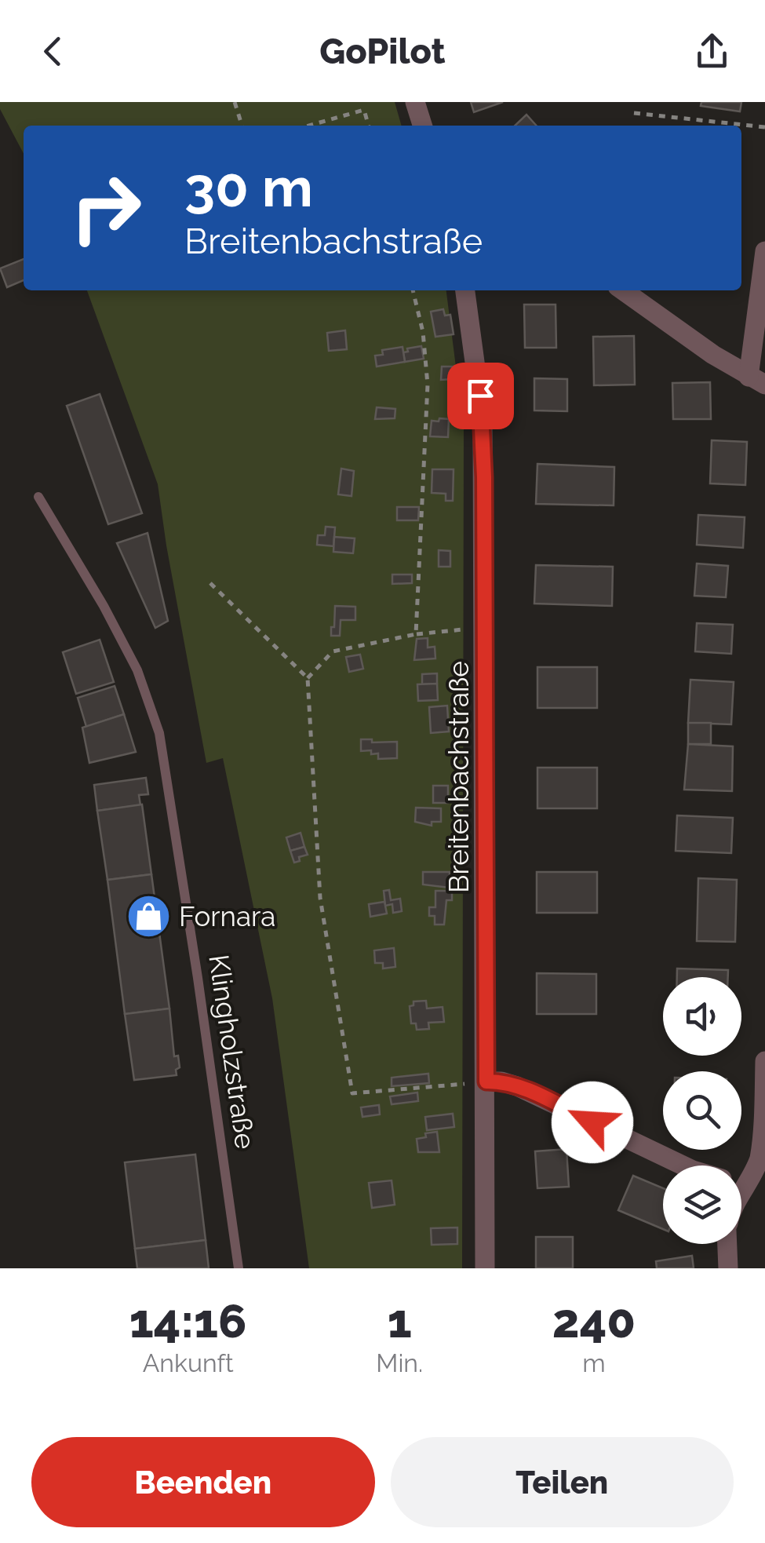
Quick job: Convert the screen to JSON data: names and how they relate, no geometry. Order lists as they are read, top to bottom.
{
  "streets": {
    "street": ["Breitenbachstraße"],
    "lane": ["Klingholzstraße"]
  },
  "places": {
    "shop": ["Fornara"]
  },
  "page": {
    "header": "GoPilot",
    "turn": ["30 m", "Breitenbachstraße"],
    "eta": [
      "14:16",
      "Ankunft",
      "1",
      "Min.",
      "240",
      "m"
    ],
    "buttons": ["Beenden", "Teilen"]
  }
}
